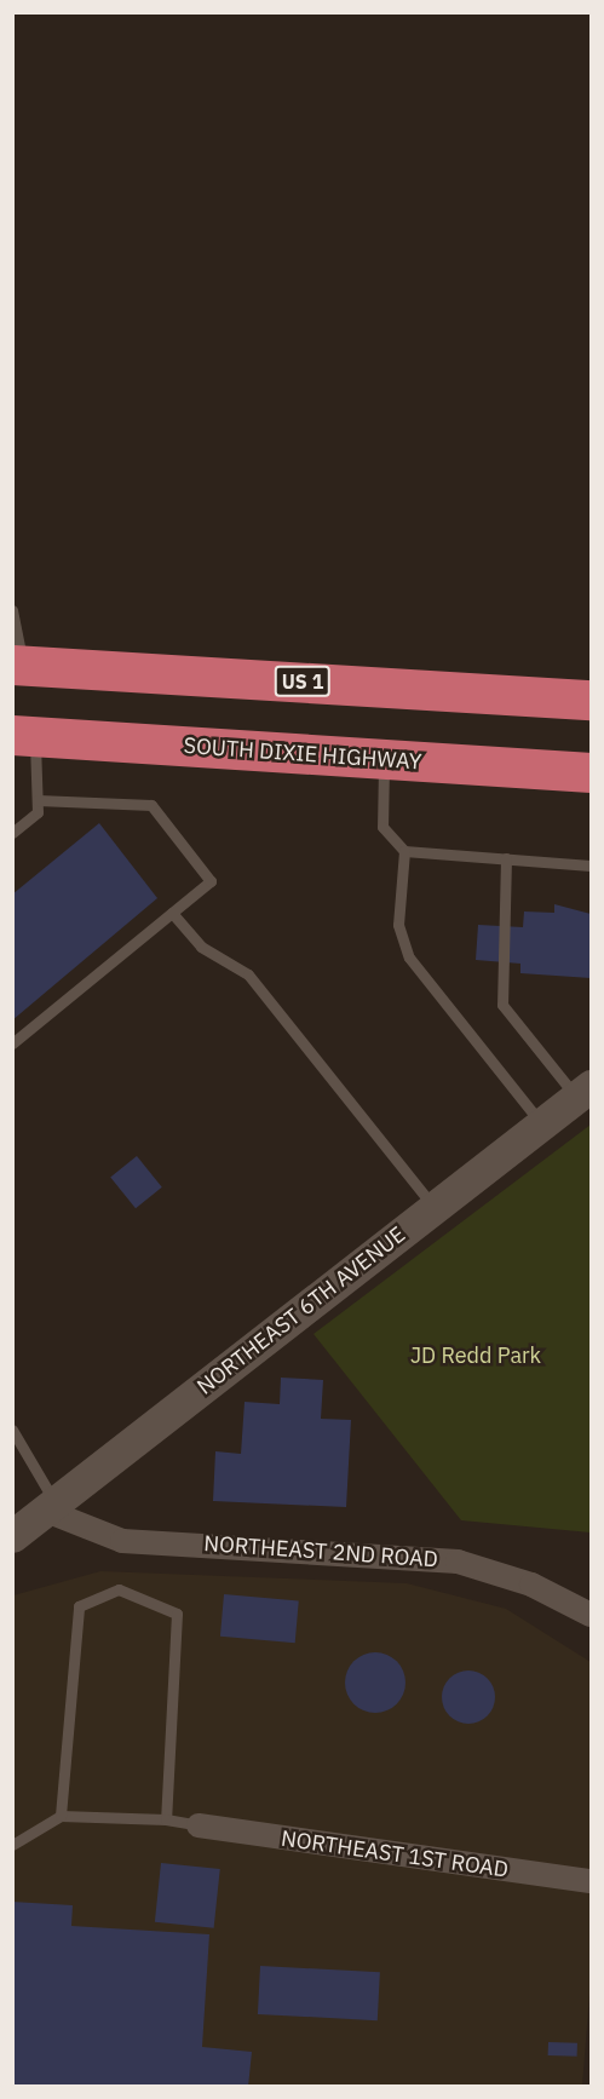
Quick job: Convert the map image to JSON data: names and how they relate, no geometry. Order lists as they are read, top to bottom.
{
  "streets": {
    "highway": ["US 1", "SOUTH DIXIE HIGHWAY"],
    "street": ["NORTHEAST 6TH AVENUE", "NORTHEAST 2ND ROAD", "NORTHEAST 1ST ROAD"]
  },
  "crossings": [
    ["NORTHEAST 6TH AVENUE", "NORTHEAST 2ND ROAD"]
  ],
  "parks": ["JD Redd Park"]
}
